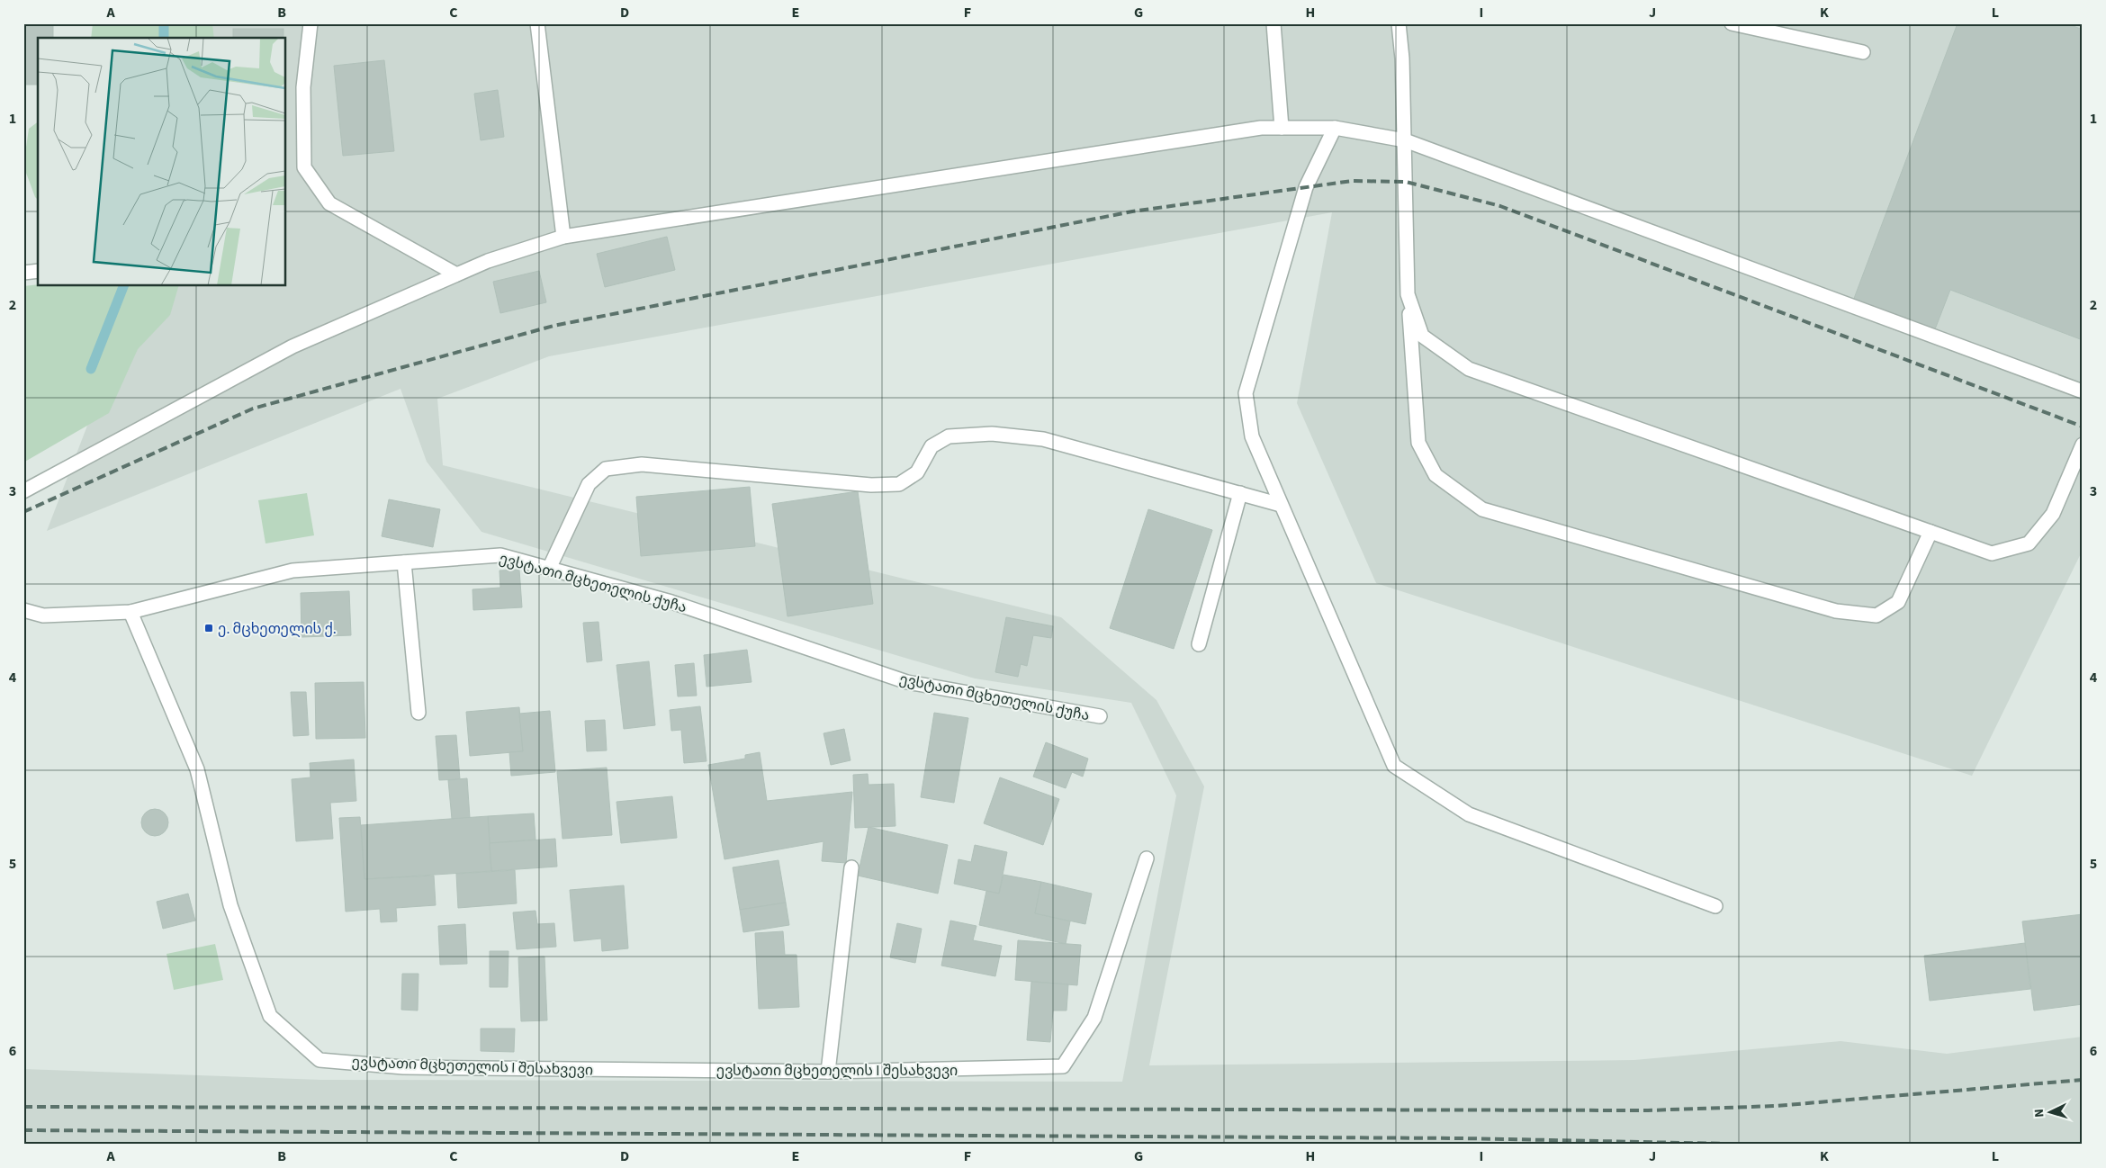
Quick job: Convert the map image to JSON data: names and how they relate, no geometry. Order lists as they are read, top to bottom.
{
  "streets": {
    "street": ["ევსტათი მცხეთელის ქუჩა", "ევსტათი მცხეთელის I შესახვევი"]
  },
  "crossings": [
    ["ევსტათი მცხეთელის ქუჩა", "ევსტათი მცხეთელის I შესახვევი"]
  ],
  "places": {
    "transit": ["ე. მცხეთელის ქ."]
  },
  "north": "left",
  "grid": {
    "columns": [
      "A",
      "B",
      "C",
      "D",
      "E",
      "F",
      "G",
      "H",
      "I",
      "J",
      "K",
      "L"
    ],
    "rows": [
      "1",
      "2",
      "3",
      "4",
      "5",
      "6"
    ]
  }
}
